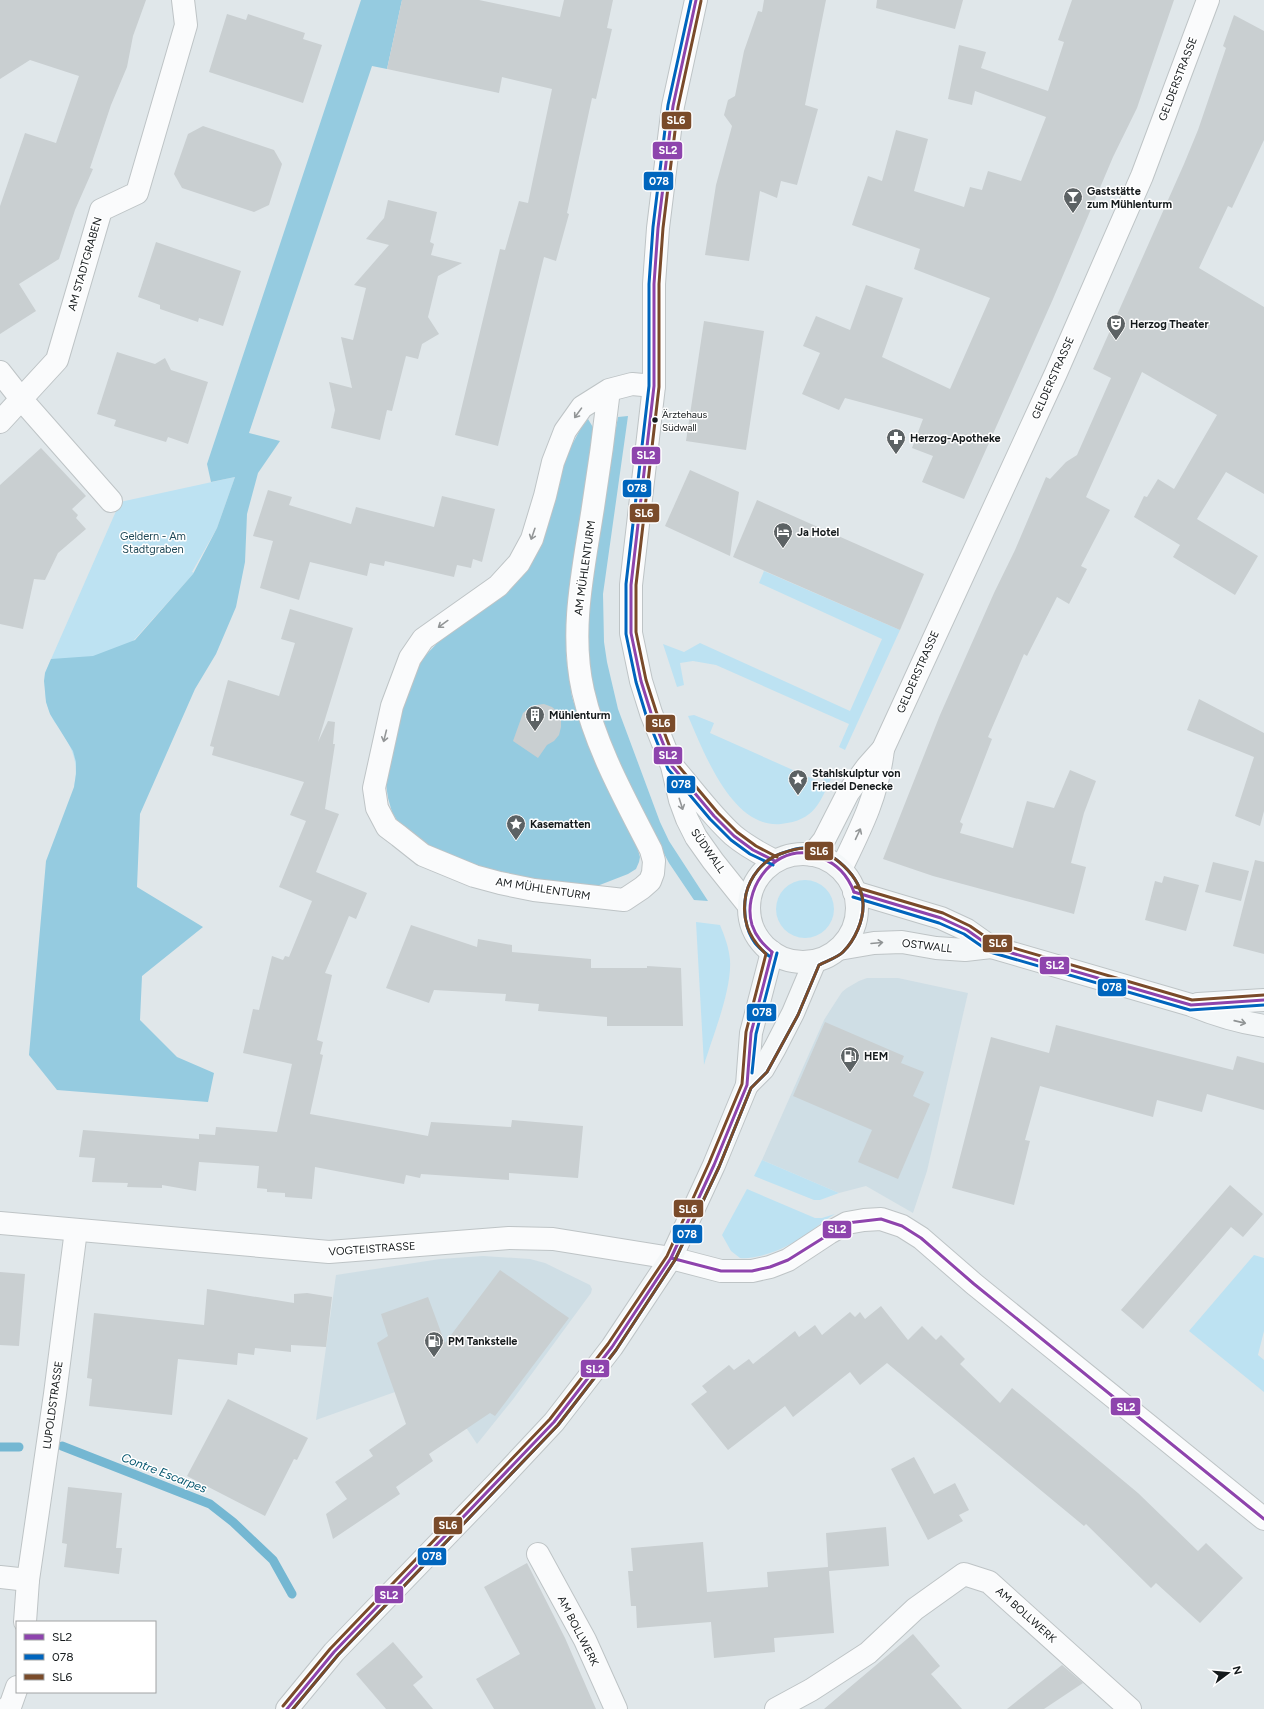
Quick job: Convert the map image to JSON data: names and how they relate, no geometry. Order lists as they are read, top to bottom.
{
  "streets": {
    "main road": ["OSTWALL"],
    "street": [
      "GELDERSTRASSE",
      "AM STADTGRABEN",
      "AM MÜHLENTURM",
      "SÜDWALL",
      "VOGTEISTRASSE",
      "LUPOLDSTRASSE",
      "AM BOLLWERK"
    ]
  },
  "crossings": [
    ["GELDERSTRASSE", "SÜDWALL"],
    ["GELDERSTRASSE", "OSTWALL"],
    ["AM MÜHLENTURM", "SÜDWALL"],
    ["SÜDWALL", "OSTWALL"],
    ["VOGTEISTRASSE", "LUPOLDSTRASSE"]
  ],
  "water": ["Contre Escarpes"],
  "parks": ["Geldern - Am Stadtgraben"],
  "places": {
    "bar": ["Gaststätte zum Mühlenturm"],
    "theatre": ["Herzog Theater"],
    "other": ["Ärztehaus Südwall"],
    "pharmacy": ["Herzog-Apotheke"],
    "hotel": ["Ja Hotel"],
    "building": ["Mühlenturm"],
    "place": ["Stahlskulptur von Friedel Denecke", "Kasematten"],
    "fuel station": ["HEM", "PM Tankstelle"]
  },
  "lines": ["transit line SL2", "transit line 078", "transit line SL6"],
  "legend": ["SL2", "078", "SL6"],
  "north": "right"
}
